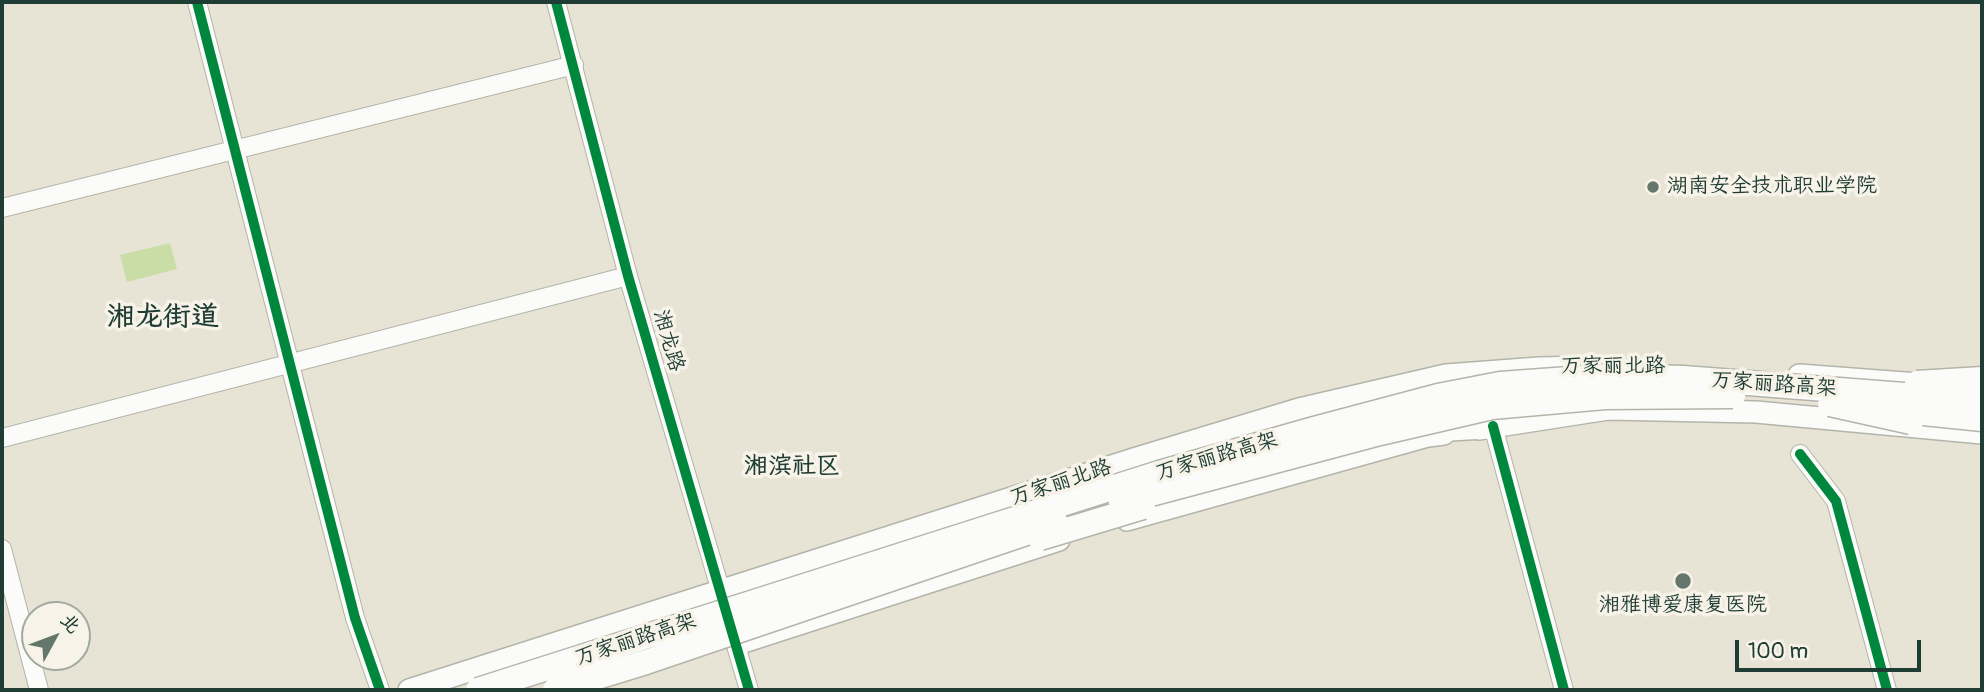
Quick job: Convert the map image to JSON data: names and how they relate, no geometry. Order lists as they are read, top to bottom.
{
  "streets": {
    "highway": ["万家丽路高架"],
    "main road": ["万家丽北路"],
    "street": ["湘龙路"]
  },
  "crossings": [
    ["湘龙路", "万家丽北路"]
  ],
  "districts": ["湘龙街道", "湘滨社区"],
  "places": ["湖南安全技术职业学院", "湘雅博爱康复医院"],
  "scale_bar": "100 m",
  "north": "top right"
}
